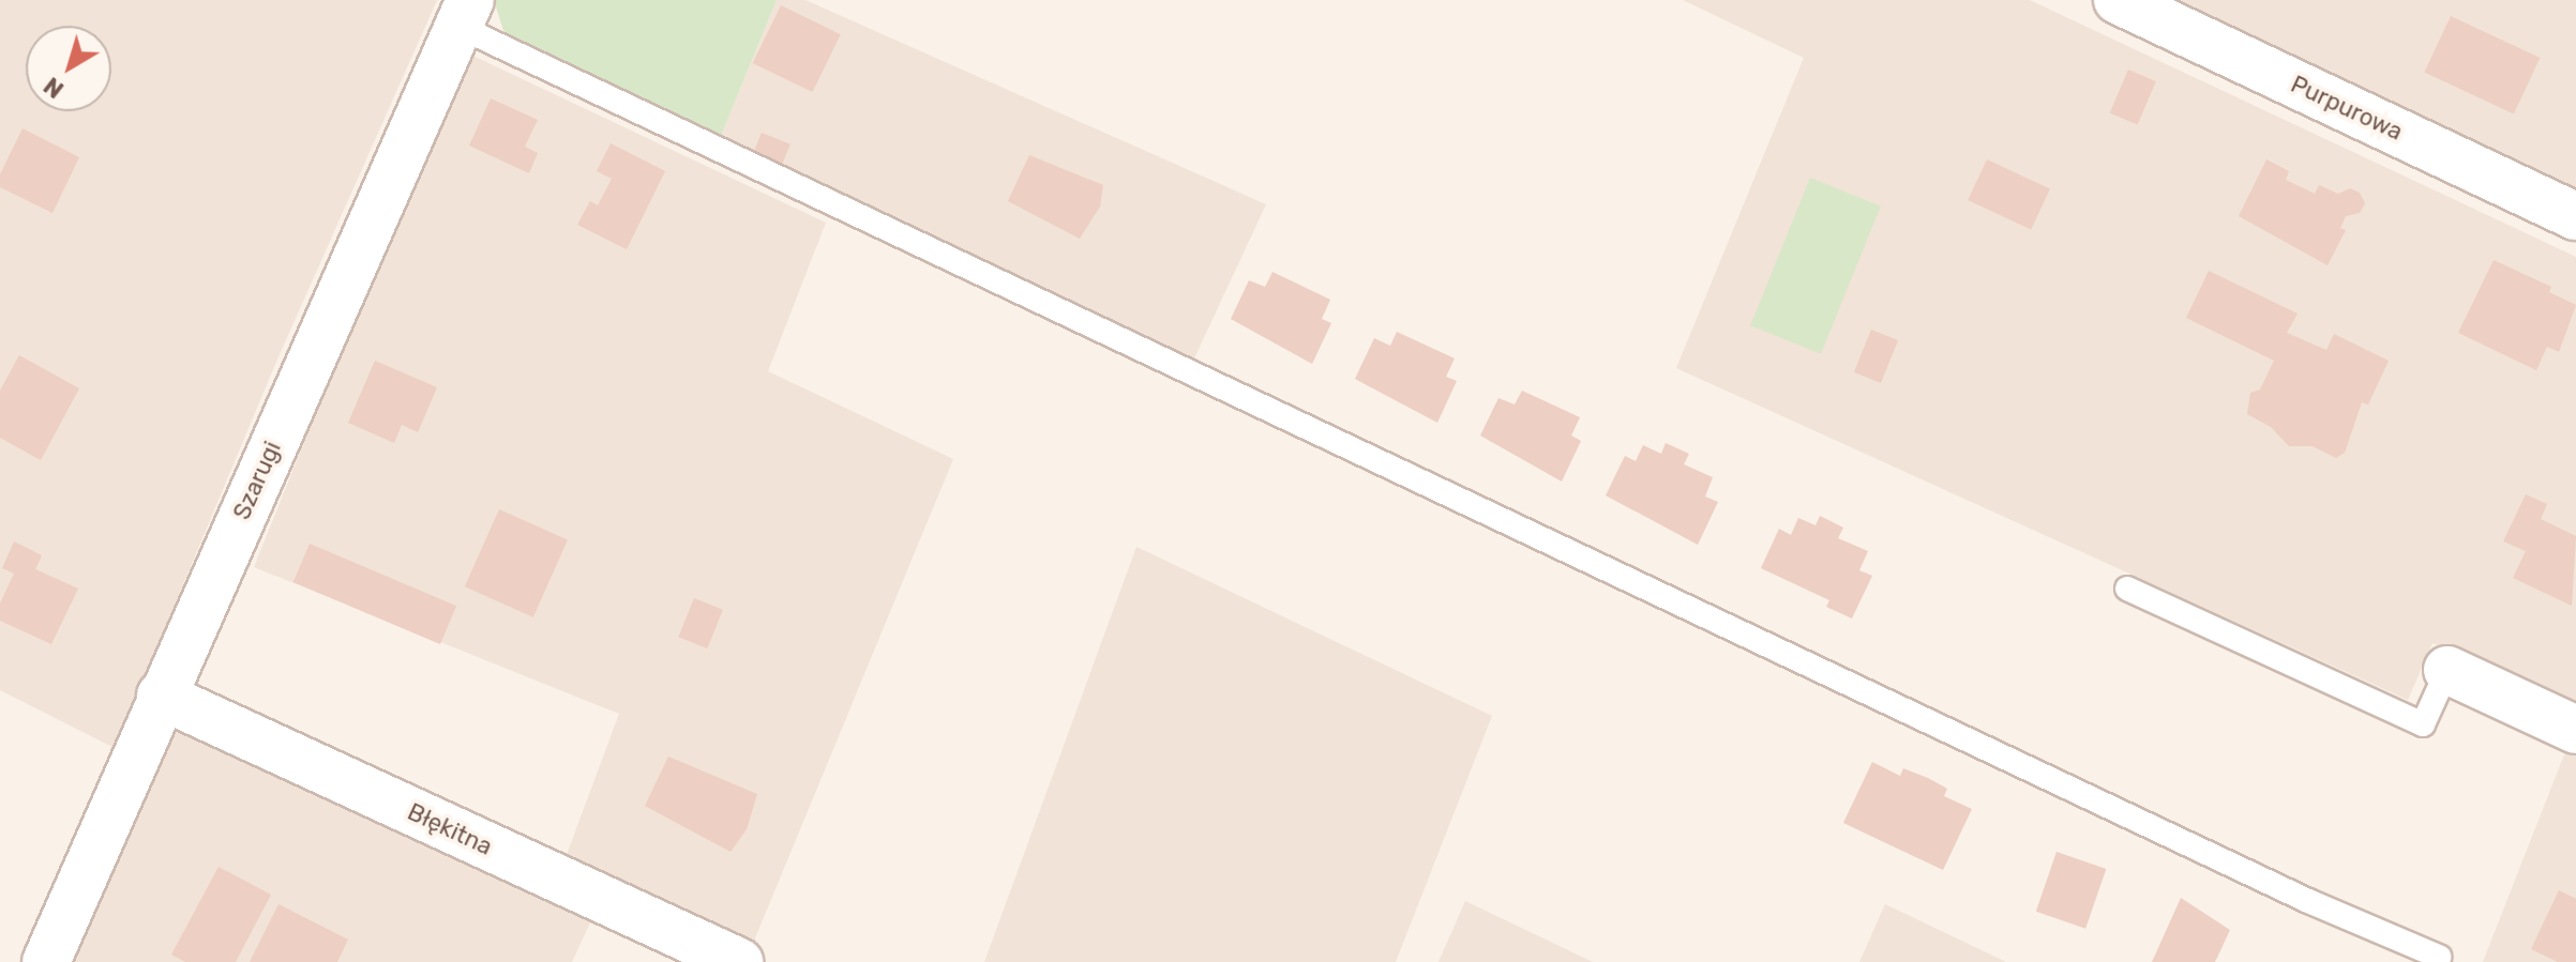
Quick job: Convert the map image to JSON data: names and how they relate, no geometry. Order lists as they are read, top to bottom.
{
  "streets": {
    "street": ["Purpurowa", "Szarugi", "Błękitna"]
  },
  "crossings": [
    ["Szarugi", "Błękitna"]
  ],
  "north": "bottom left"
}
